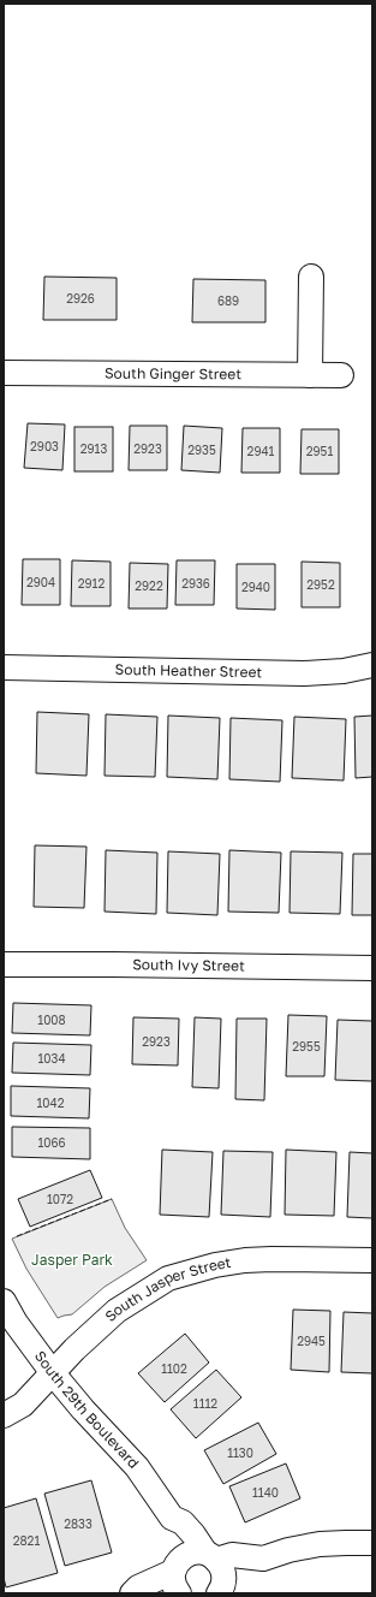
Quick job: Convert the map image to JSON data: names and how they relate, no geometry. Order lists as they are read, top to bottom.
{
  "streets": {
    "street": [
      "South Ginger Street",
      "South Heather Street",
      "South Ivy Street",
      "South Jasper Street",
      "South 29th Boulevard"
    ]
  },
  "crossings": [
    ["South Jasper Street", "South 29th Boulevard"]
  ],
  "parks": ["Jasper Park"],
  "house_numbers": [
    "2926",
    "689",
    "2903",
    "2913",
    "2923",
    "2935",
    "2941",
    "2951",
    "2904",
    "2912",
    "2936",
    "2952",
    "2922",
    "2940",
    "1008",
    "2923",
    "2955",
    "1034",
    "1042",
    "1066",
    "1072",
    "2945",
    "1102",
    "1112",
    "1130",
    "1140",
    "2833",
    "2821"
  ]
}
